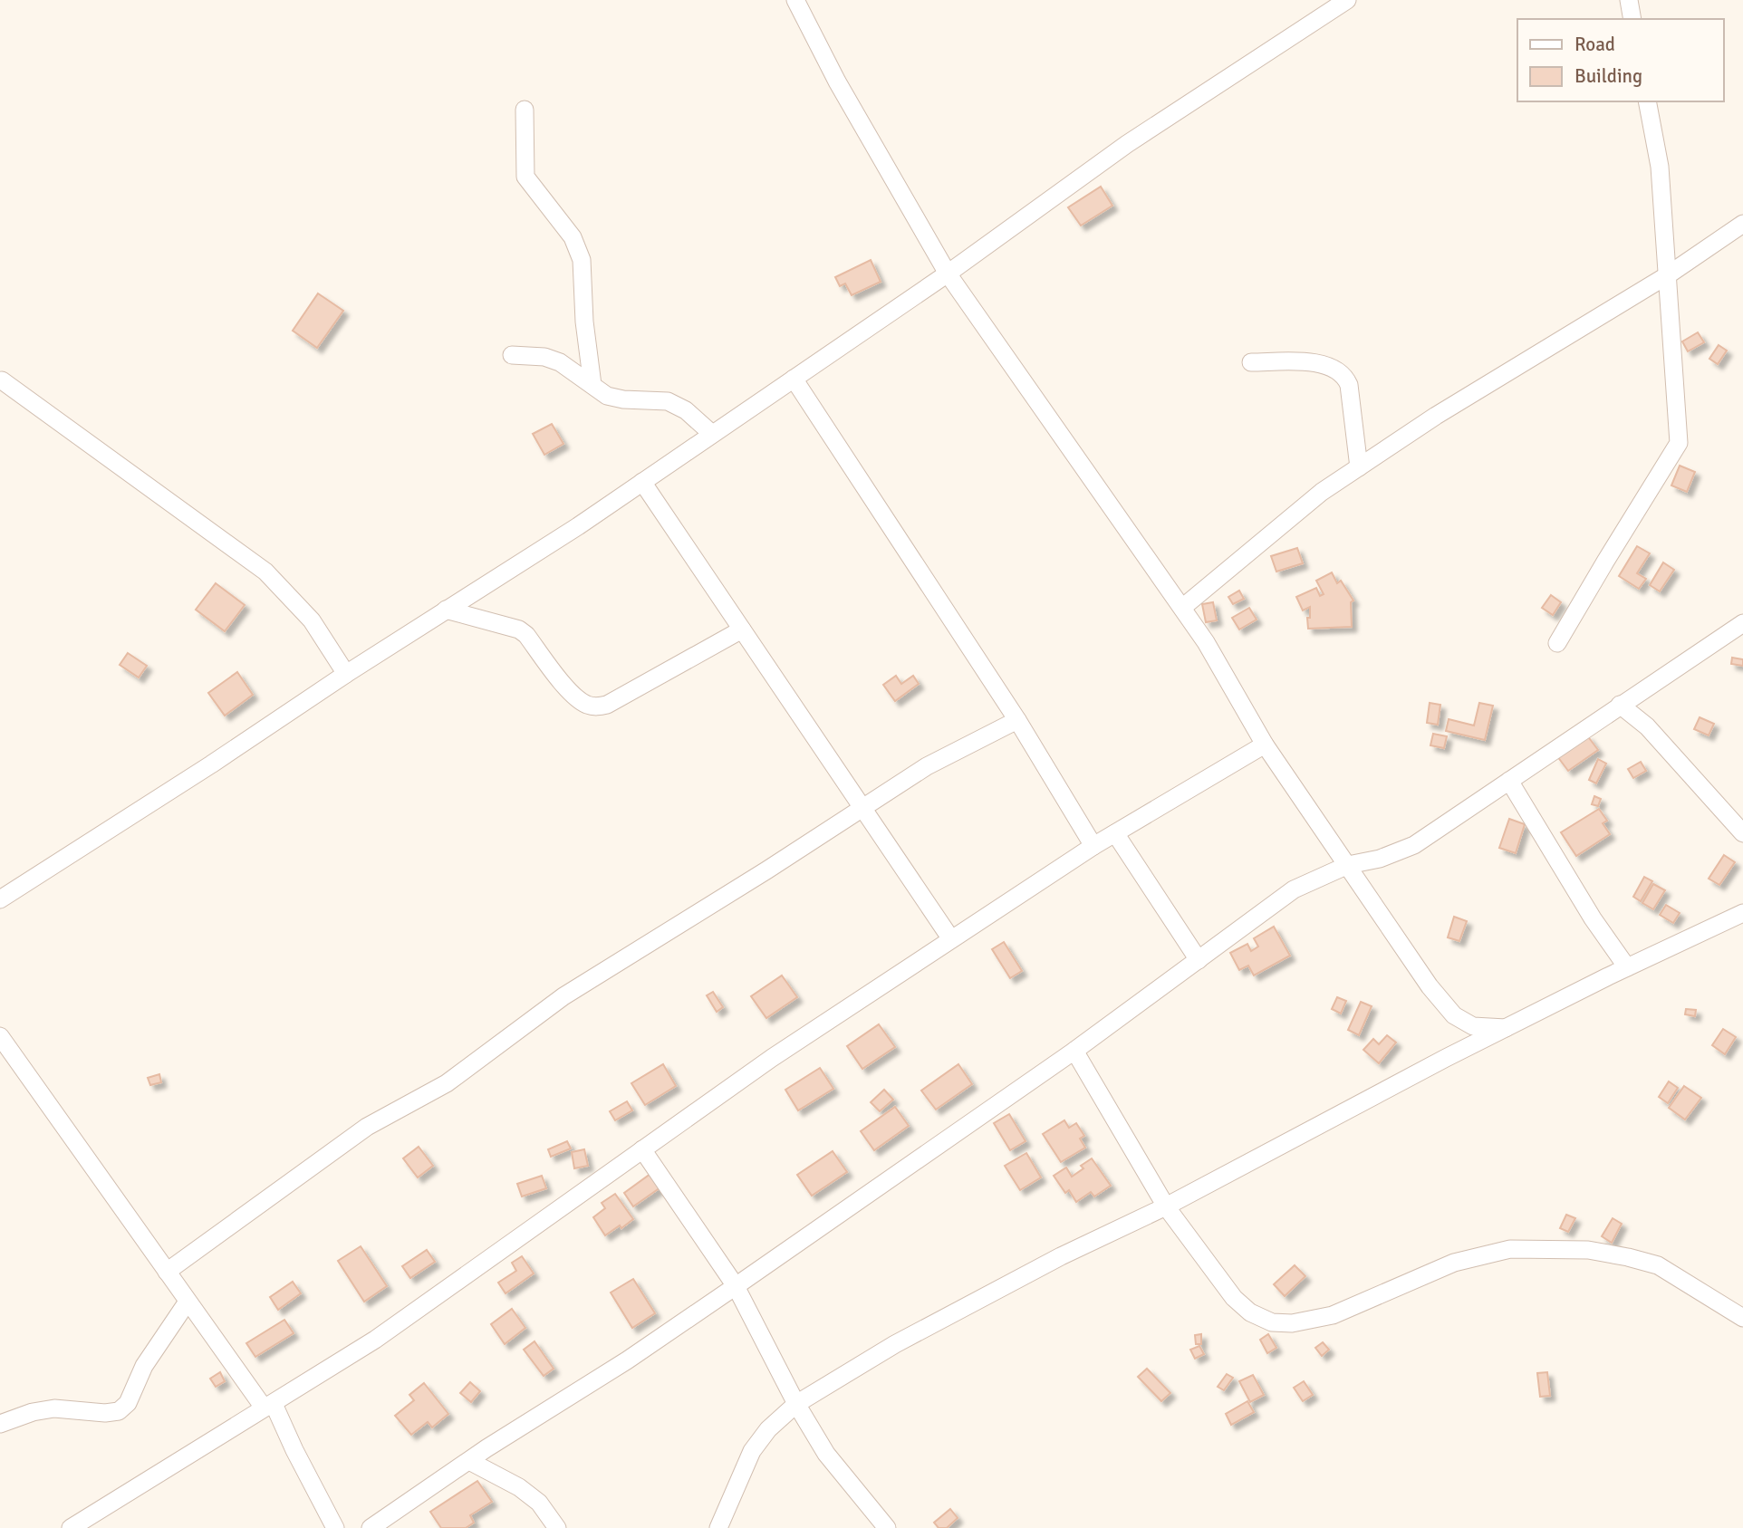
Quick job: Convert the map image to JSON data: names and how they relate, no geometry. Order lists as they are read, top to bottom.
{
  "legend": ["Road", "Building"]
}
